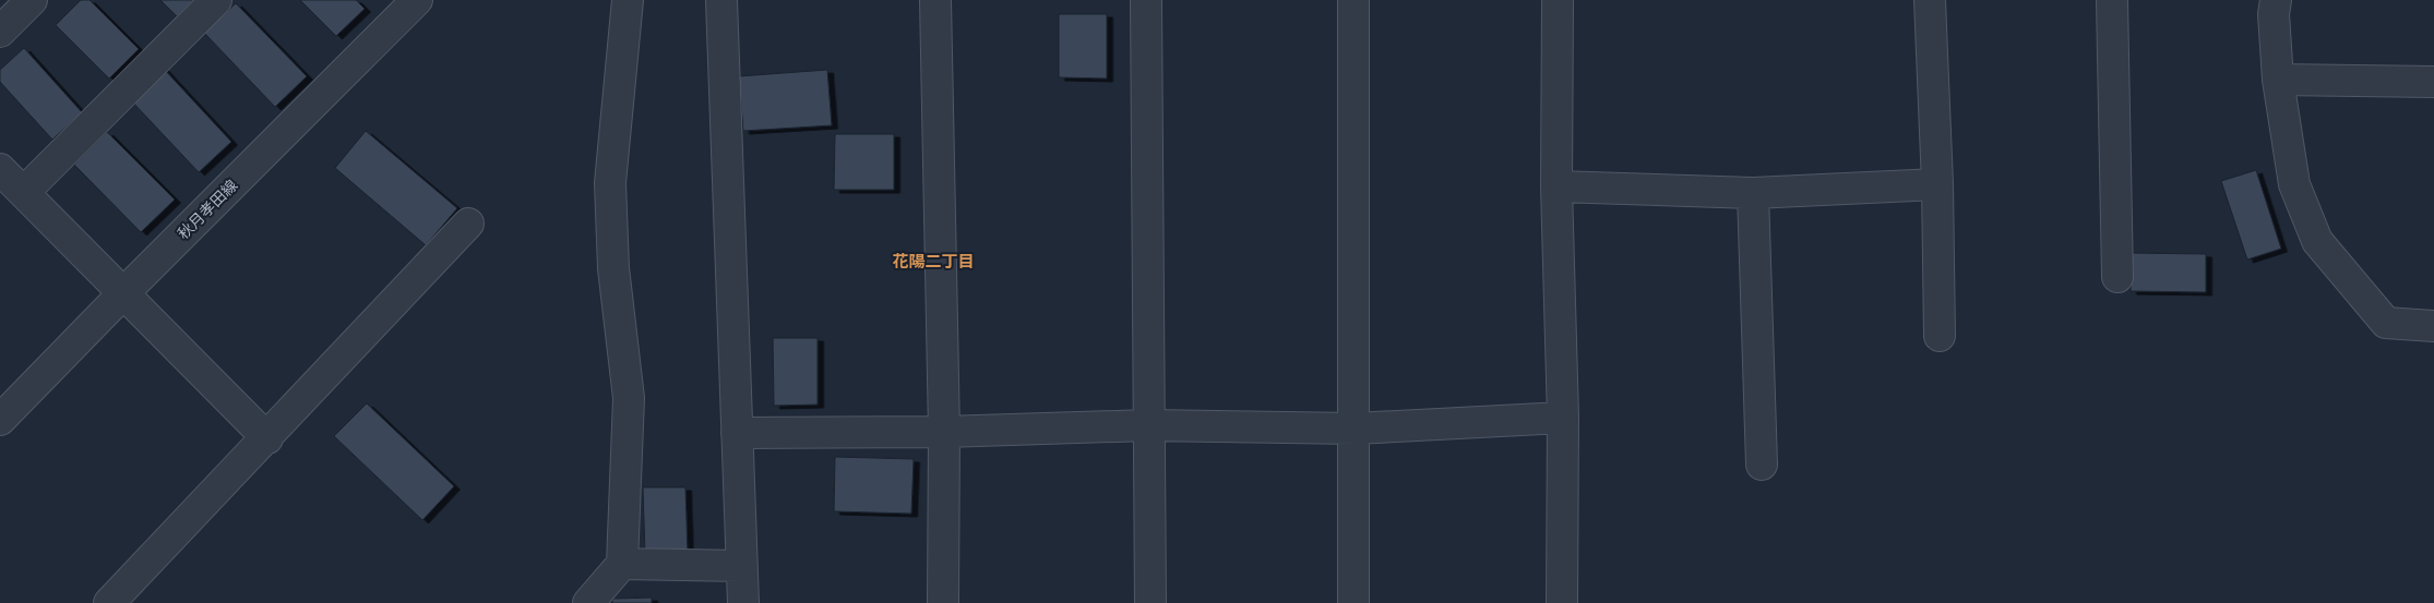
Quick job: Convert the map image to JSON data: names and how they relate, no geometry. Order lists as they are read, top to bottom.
{
  "streets": {
    "street": ["秋月孝田線"]
  },
  "districts": ["花陽二丁目"]
}
